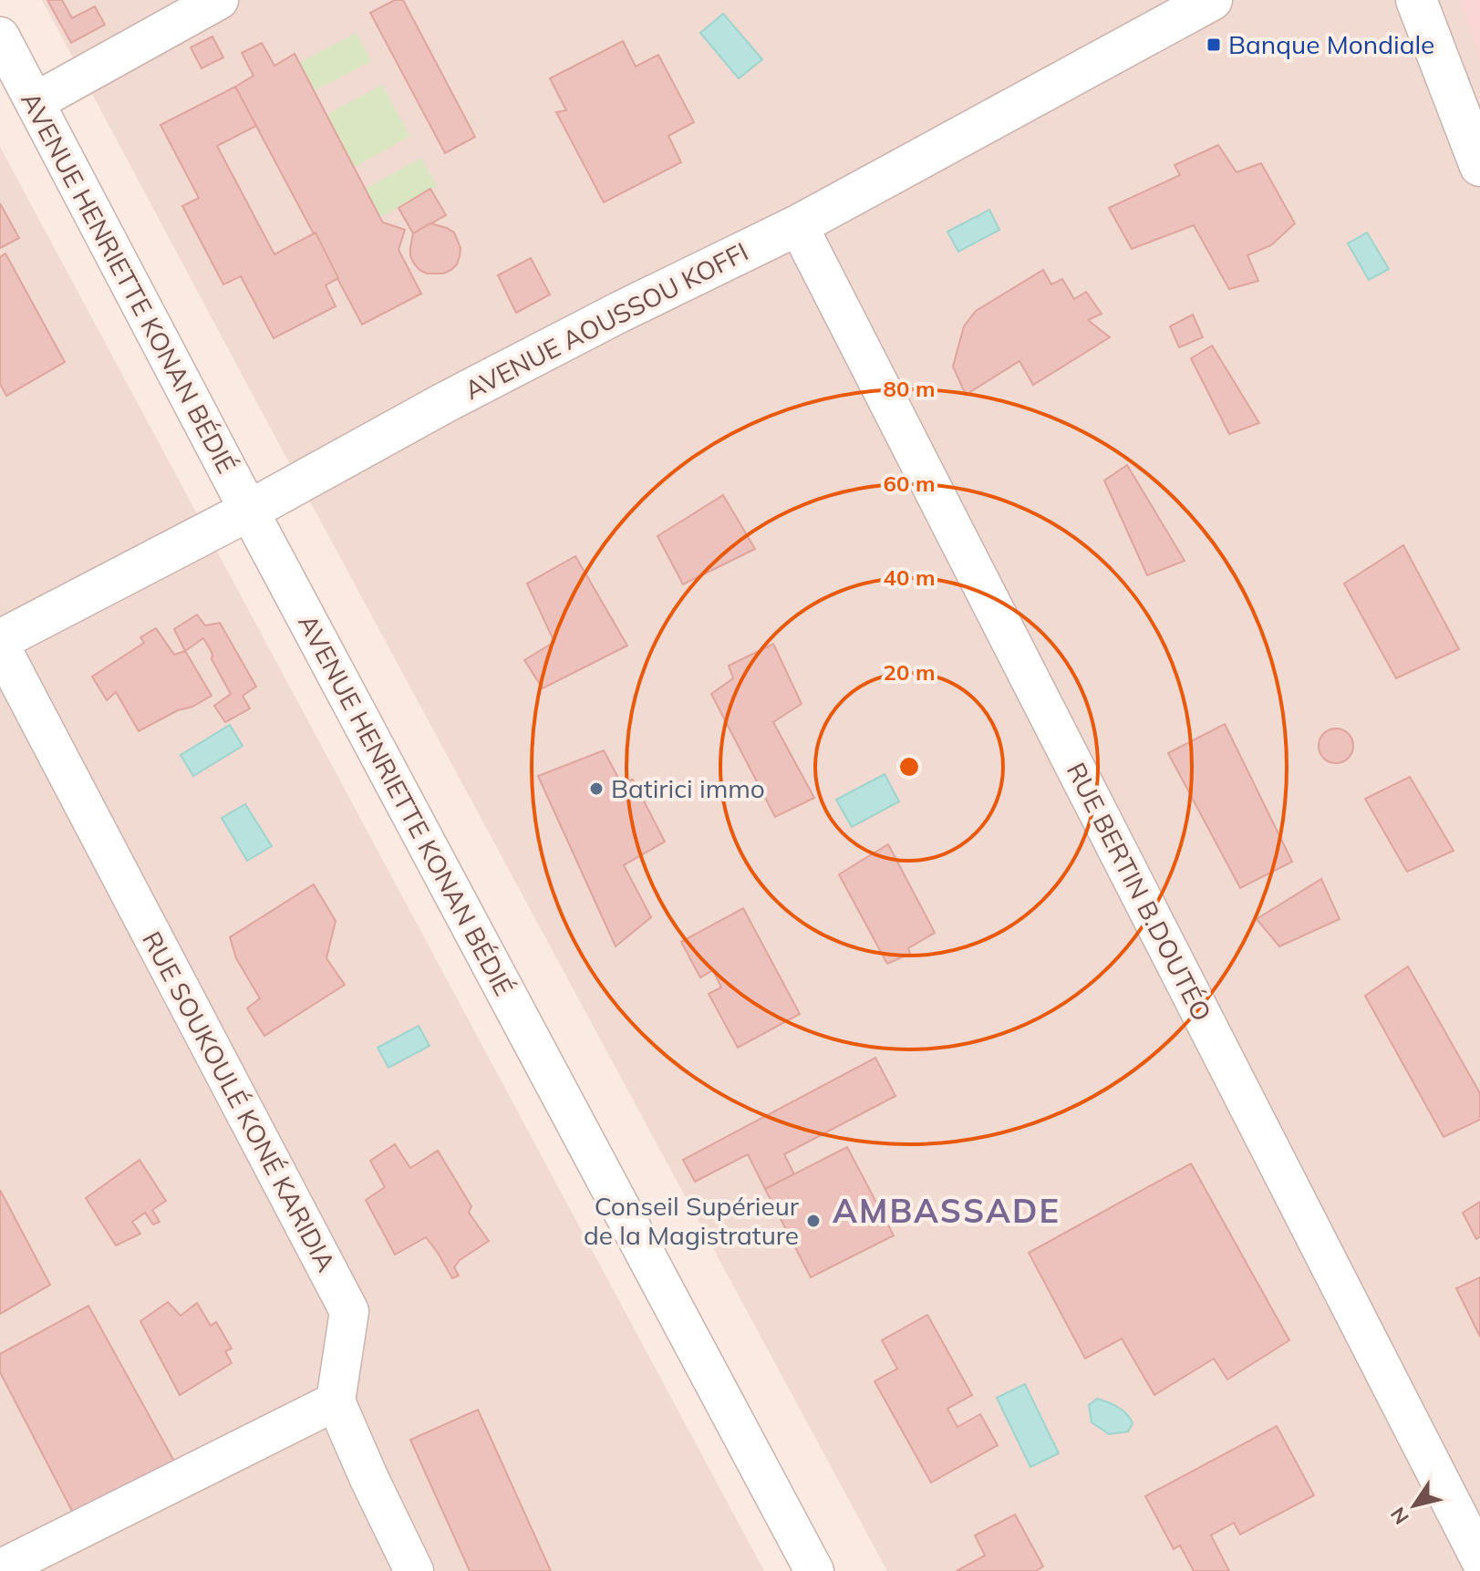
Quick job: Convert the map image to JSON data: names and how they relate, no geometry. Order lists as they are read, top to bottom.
{
  "streets": {
    "street": [
      "AVENUE HENRIETTE KONAN BÉDIÉ",
      "AVENUE AOUSSOU KOFFI",
      "RUE BERTIN B.DOUTÉO",
      "RUE SOUKOULÉ KONÉ KARIDIA"
    ]
  },
  "crossings": [
    ["AVENUE HENRIETTE KONAN BÉDIÉ", "AVENUE AOUSSOU KOFFI"],
    ["AVENUE AOUSSOU KOFFI", "RUE BERTIN B.DOUTÉO"],
    ["AVENUE AOUSSOU KOFFI", "RUE SOUKOULÉ KONÉ KARIDIA"]
  ],
  "districts": ["AMBASSADE"],
  "places": {
    "transit": ["Banque Mondiale"],
    "other": ["Batirici immo", "Conseil Supérieur de la Magistrature"]
  },
  "north": "bottom left",
  "rings": [
    "80 m",
    "60 m",
    "40 m",
    "20 m"
  ]
}
